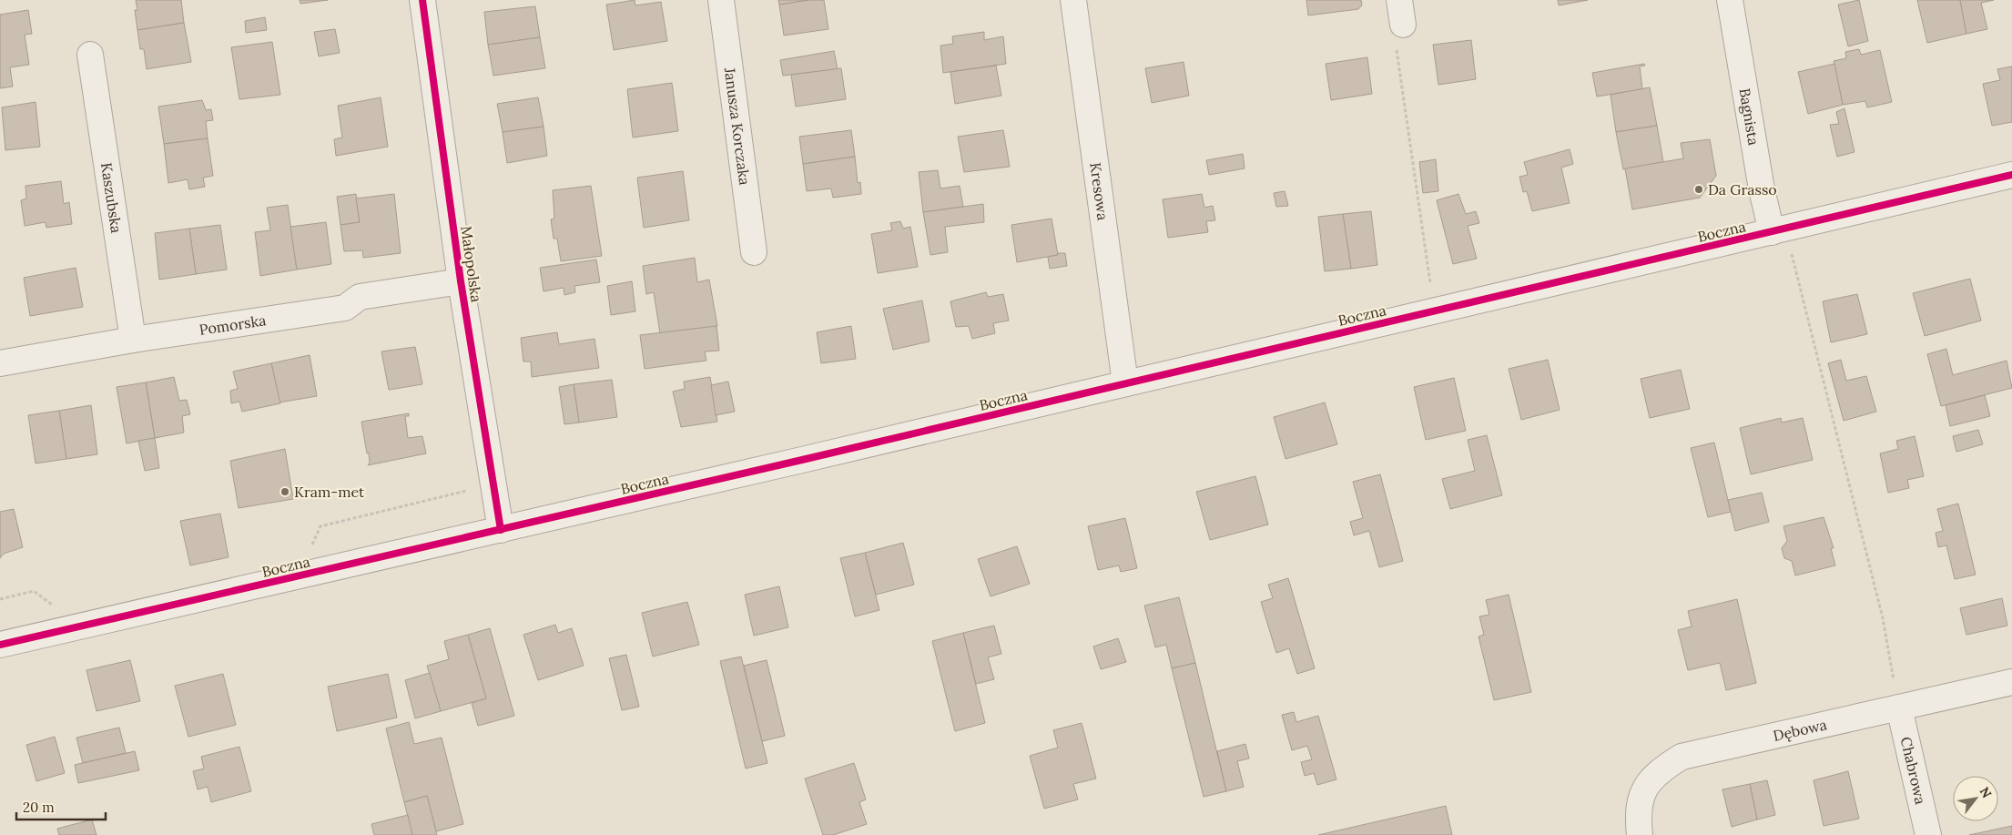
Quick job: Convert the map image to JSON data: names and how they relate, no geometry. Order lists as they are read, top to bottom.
{
  "streets": {
    "street": [
      "Bagnista",
      "Janusza Korczaka",
      "Kresowa",
      "Kaszubska",
      "Boczna",
      "Małopolska",
      "Pomorska",
      "Dębowa",
      "Chabrowa"
    ]
  },
  "crossings": [
    ["Bagnista", "Boczna"],
    ["Kresowa", "Boczna"],
    ["Kaszubska", "Pomorska"],
    ["Boczna", "Małopolska"],
    ["Małopolska", "Pomorska"],
    ["Dębowa", "Chabrowa"]
  ],
  "places": ["Da Grasso", "Kram-met"],
  "scale_bar": "20 m",
  "north": "top right"
}
